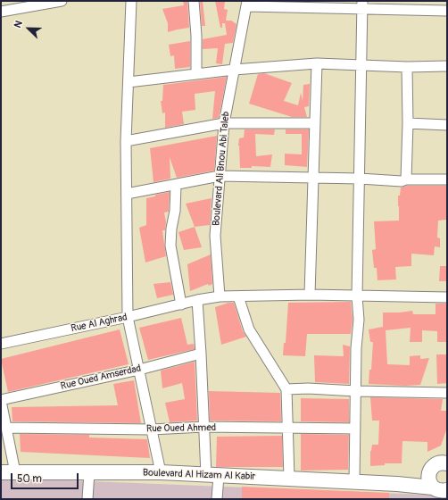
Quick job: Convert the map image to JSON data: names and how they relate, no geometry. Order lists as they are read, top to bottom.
{
  "streets": {
    "street": [
      "Boulevard Ali Bnou Abi Taleb",
      "Rue Al Aghrad",
      "Rue Oued Amserdad",
      "Rue Oued Ahmed",
      "Boulevard Al Hizam Al Kabir"
    ]
  },
  "crossings": [
    ["Boulevard Ali Bnou Abi Taleb", "Rue Al Aghrad"]
  ],
  "scale_bar": "50 m",
  "north": "top left"
}
